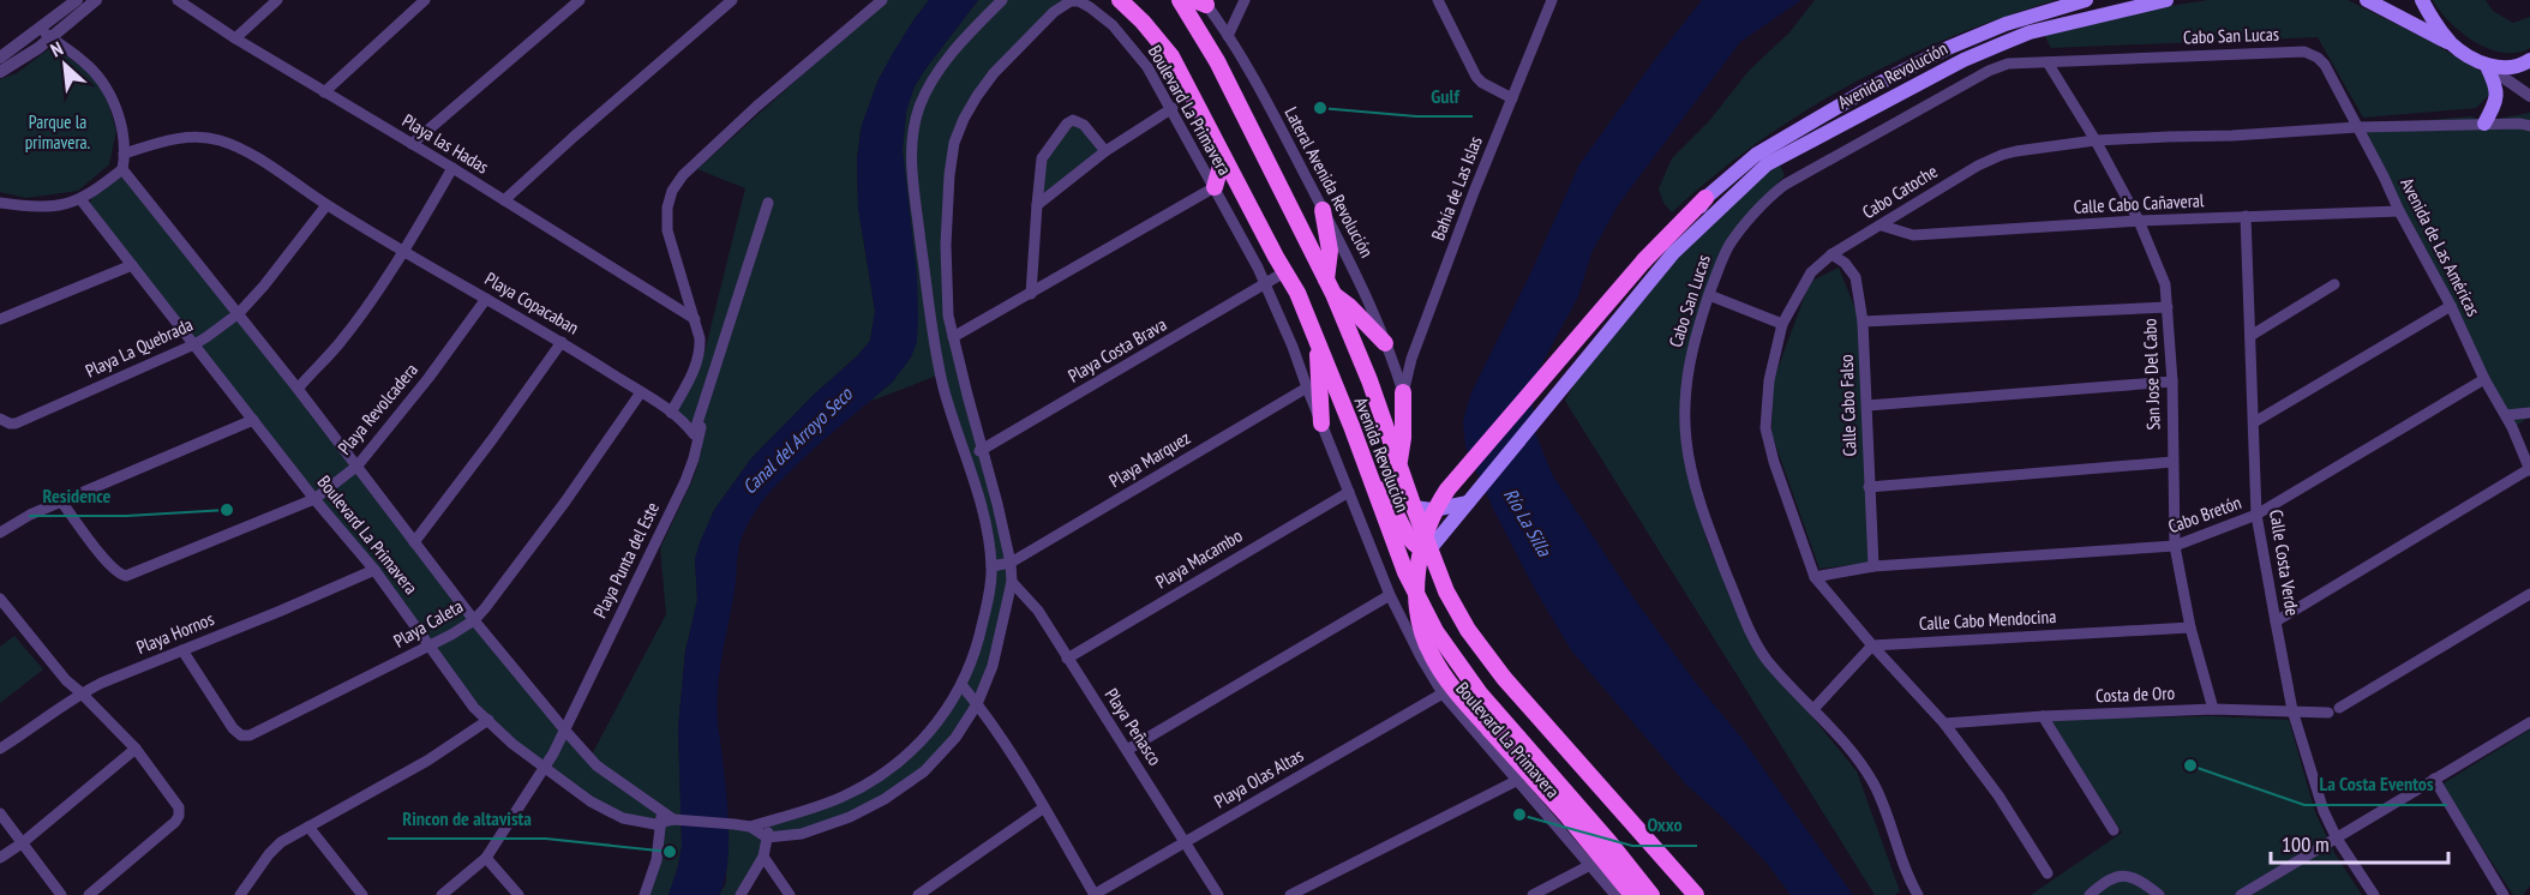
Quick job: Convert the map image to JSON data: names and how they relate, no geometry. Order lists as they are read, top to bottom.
{
  "streets": {
    "main road": ["Avenida Revolución"],
    "street": [
      "Cabo San Lucas",
      "Boulevard La Primavera",
      "Playa las Hadas",
      "Lateral Avenida Revolución",
      "Bahía de Las Islas",
      "Cabo Catoche",
      "Calle Cabo Cañaveral",
      "Avenida de Las Américas",
      "Playa Copacaban",
      "Playa La Quebrada",
      "Playa Costa Brava",
      "San Jose Del Cabo",
      "Calle Cabo Falso",
      "Playa Revolcadera",
      "Playa Marquez",
      "Cabo Bretón",
      "Playa Macambo",
      "Playa Punta del Este",
      "Calle Costa Verde",
      "Calle Cabo Mendocina",
      "Playa Caleta",
      "Playa Hornos",
      "Costa de Oro",
      "Playa Peñasco",
      "Playa Olas Altas"
    ]
  },
  "crossings": [
    ["Cabo San Lucas", "Avenida de Las Américas"],
    ["Cabo San Lucas", "San Jose Del Cabo"],
    ["Avenida Revolución", "Playa Costa Brava"],
    ["Boulevard La Primavera", "Playa La Quebrada"],
    ["Boulevard La Primavera", "Playa Costa Brava"],
    ["Boulevard La Primavera", "Playa Revolcadera"],
    ["Boulevard La Primavera", "Playa Marquez"],
    ["Boulevard La Primavera", "Playa Macambo"],
    ["Boulevard La Primavera", "Playa Punta del Este"],
    ["Boulevard La Primavera", "Playa Caleta"],
    ["Boulevard La Primavera", "Playa Hornos"],
    ["Boulevard La Primavera", "Playa Peñasco"],
    ["Boulevard La Primavera", "Playa Olas Altas"],
    ["Lateral Avenida Revolución", "Bahía de Las Islas"],
    ["Cabo Catoche", "Calle Cabo Cañaveral"],
    ["Cabo Catoche", "Avenida de Las Américas"],
    ["Cabo Catoche", "San Jose Del Cabo"],
    ["Cabo Catoche", "Calle Cabo Falso"],
    ["Cabo Catoche", "Cabo Bretón"],
    ["Cabo Catoche", "Calle Cabo Mendocina"],
    ["Cabo Catoche", "Costa de Oro"],
    ["Calle Cabo Cañaveral", "Avenida de Las Américas"],
    ["Calle Cabo Cañaveral", "San Jose Del Cabo"],
    ["Calle Cabo Cañaveral", "Calle Costa Verde"],
    ["Avenida de Las Américas", "Cabo Bretón"],
    ["Playa Copacaban", "Playa La Quebrada"],
    ["Playa Copacaban", "Playa Revolcadera"],
    ["Playa Copacaban", "Playa Punta del Este"],
    ["Playa Copacaban", "Playa Caleta"],
    ["San Jose Del Cabo", "Cabo Bretón"],
    ["San Jose Del Cabo", "Calle Cabo Mendocina"],
    ["San Jose Del Cabo", "Costa de Oro"],
    ["Calle Cabo Falso", "Cabo Bretón"],
    ["Cabo Bretón", "Calle Costa Verde"],
    ["Playa Macambo", "Playa Peñasco"],
    ["Calle Costa Verde", "Costa de Oro"],
    ["Playa Caleta", "Playa Hornos"],
    ["Playa Peñasco", "Playa Olas Altas"]
  ],
  "water": ["Canal del Arroyo Seco", "Río La Silla"],
  "parks": ["Parque la primavera."],
  "places": [
    "Gulf",
    "Residence",
    "La Costa Eventos",
    "Oxxo",
    "Rincon de altavista"
  ],
  "scale_bar": "100 m",
  "north": "top left"
}
